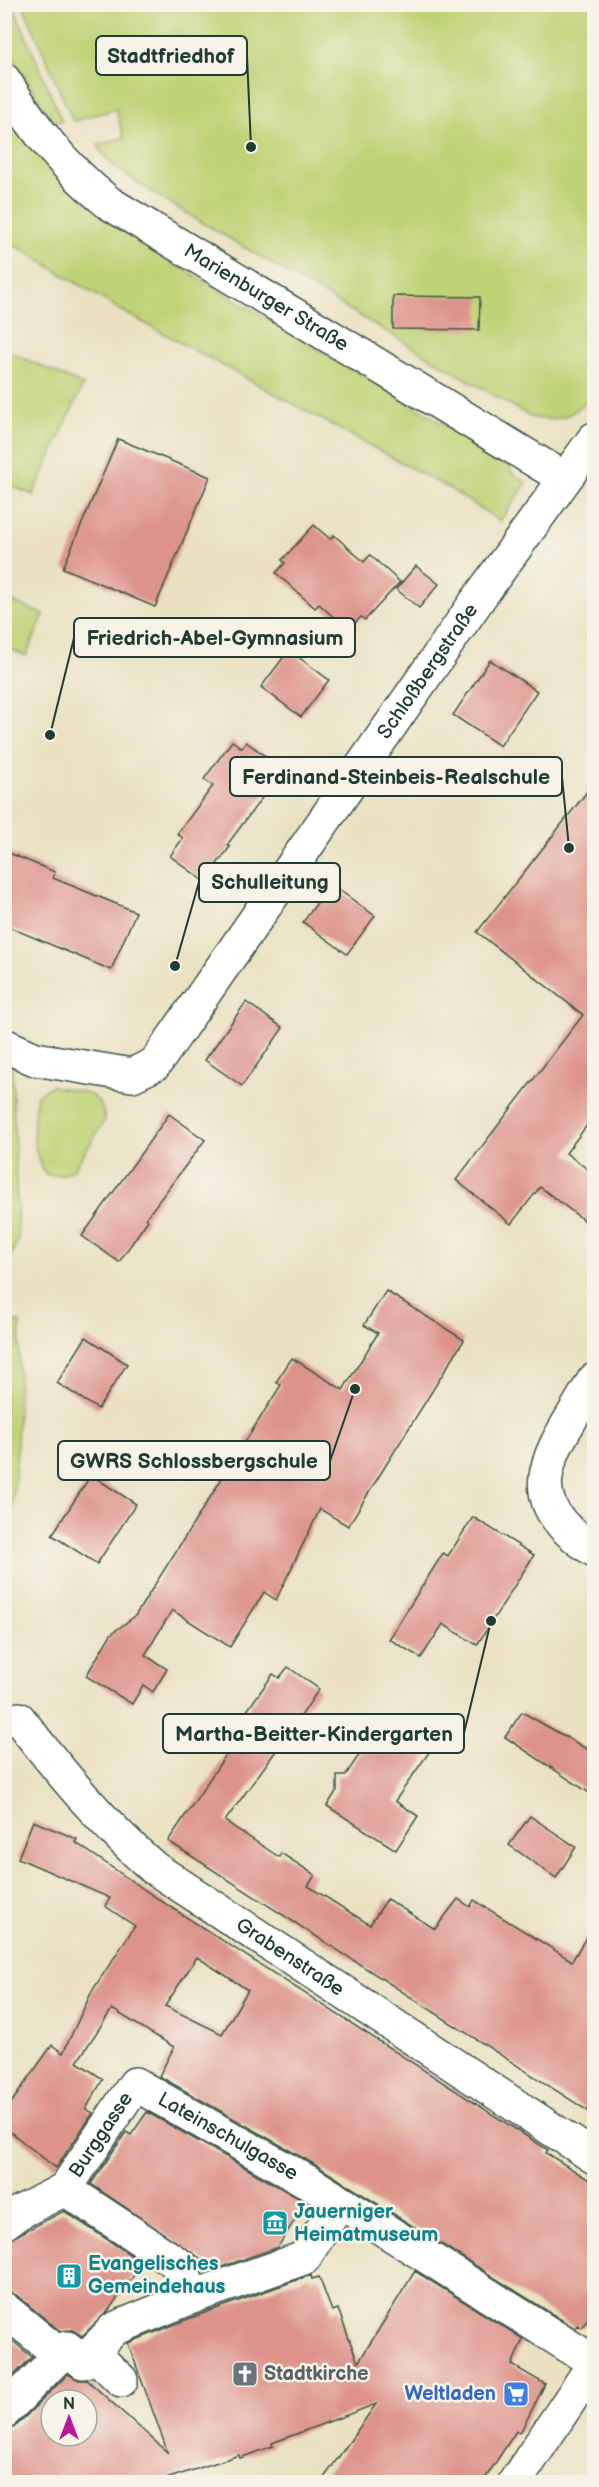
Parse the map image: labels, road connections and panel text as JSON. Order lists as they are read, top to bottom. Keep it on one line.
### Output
{"streets":{"street":["Marienburger Straße","Schloßbergstraße","Grabenstraße","Burggasse","Lateinschulgasse"]},"crossings":[["Marienburger Straße","Schloßbergstraße"],["Burggasse","Lateinschulgasse"]],"places":{"other":["Stadtfriedhof","Friedrich-Abel-Gymnasium","Ferdinand-Steinbeis-Realschule","Schulleitung","GWRS Schlossbergschule","Martha-Beitter-Kindergarten"],"museum":["Jauerniger Heimatmuseum"],"building":["Evangelisches Gemeindehaus"],"church":["Stadtkirche"],"supermarket":["Weltladen"]},"north":"top"}
